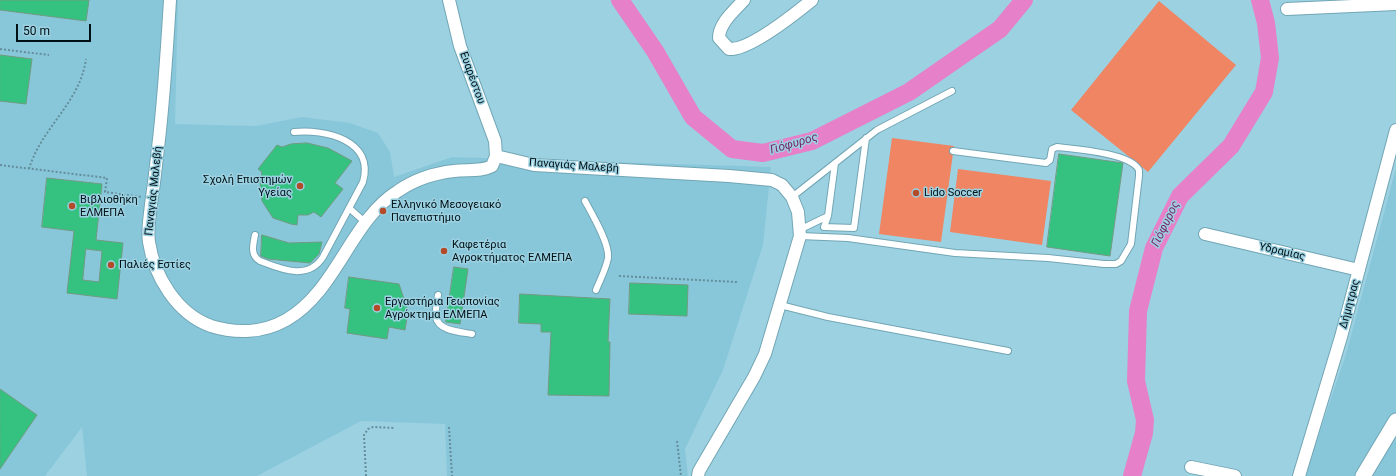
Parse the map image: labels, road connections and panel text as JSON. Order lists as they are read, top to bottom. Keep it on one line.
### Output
{"streets":{"street":["Ευαρέστου","Παναγιάς Μαλεβή","Υδραμίας","Δήμητρας"]},"crossings":[["Ευαρέστου","Παναγιάς Μαλεβή"],["Υδραμίας","Δήμητρας"]],"water":["Γιόφυρος"],"places":["Σχολή Επιστημών Υγείας","Lido Soccer","Βιβλιοθήκη ΕΛΜΕΠΑ","Ελληνικό Μεσογειακό Πανεπιστήμιο","Καφετέρια Αγροκτήματος ΕΛΜΕΠΑ","Παλιές Εστίες","Εργαστήρια Γεωπονίας Αγρόκτημα ΕΛΜΕΠΑ"],"scale_bar":"50 m"}
